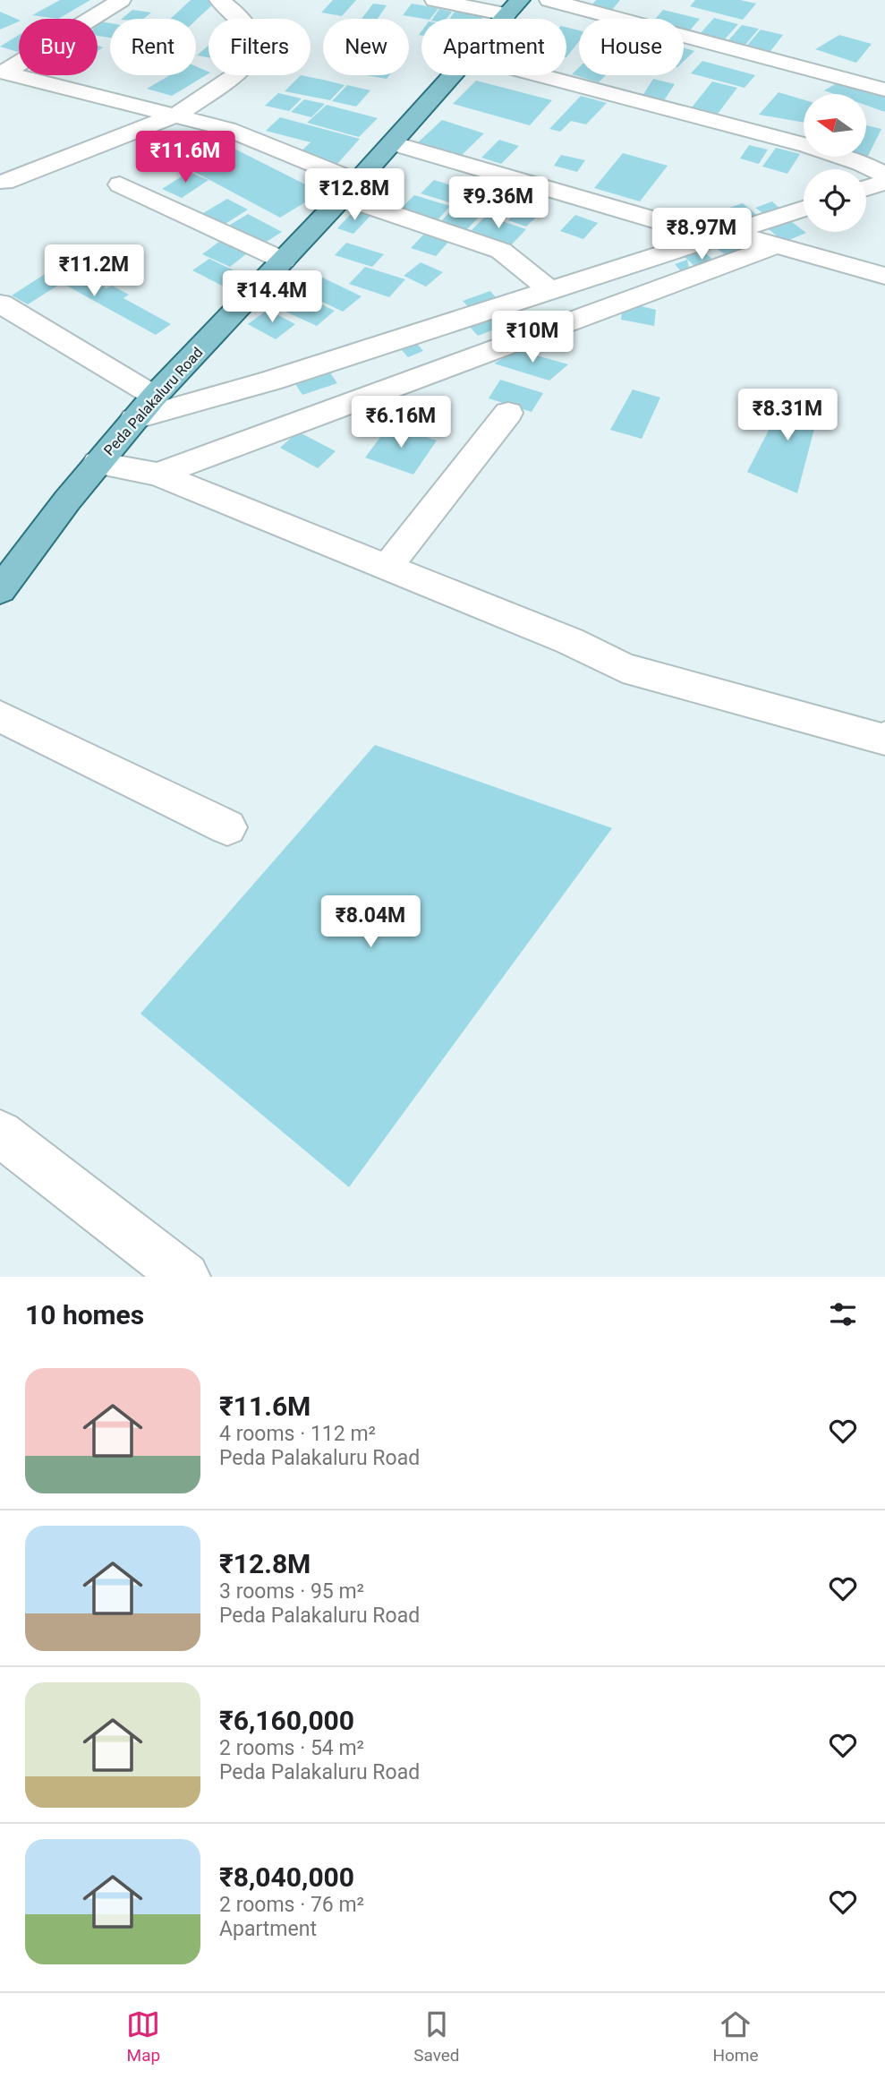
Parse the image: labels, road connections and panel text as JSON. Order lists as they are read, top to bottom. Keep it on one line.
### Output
{"streets":{"main road":["Peda Palakaluru Road"]},"north":"left","page":{"chip":["Buy","Rent","Filters","New","Apartment","House"],"price":["₹11.6M","₹12.8M","₹9.36M","₹8.97M","₹11.2M","₹14.4M","₹10M","₹8.31M","₹6.16M","₹8.04M"],"heading":"10 homes","list":[{"name":"₹11.6M","note":"4 rooms · 112 m² · Peda Palakaluru Road"},{"name":"₹12.8M","note":"3 rooms · 95 m² · Peda Palakaluru Road"},{"name":"₹6,160,000","note":"2 rooms · 54 m² · Peda Palakaluru Road"},{"name":"₹8,040,000","note":"2 rooms · 76 m² · Apartment"}],"tabs":["Map","Saved","Home"]}}
